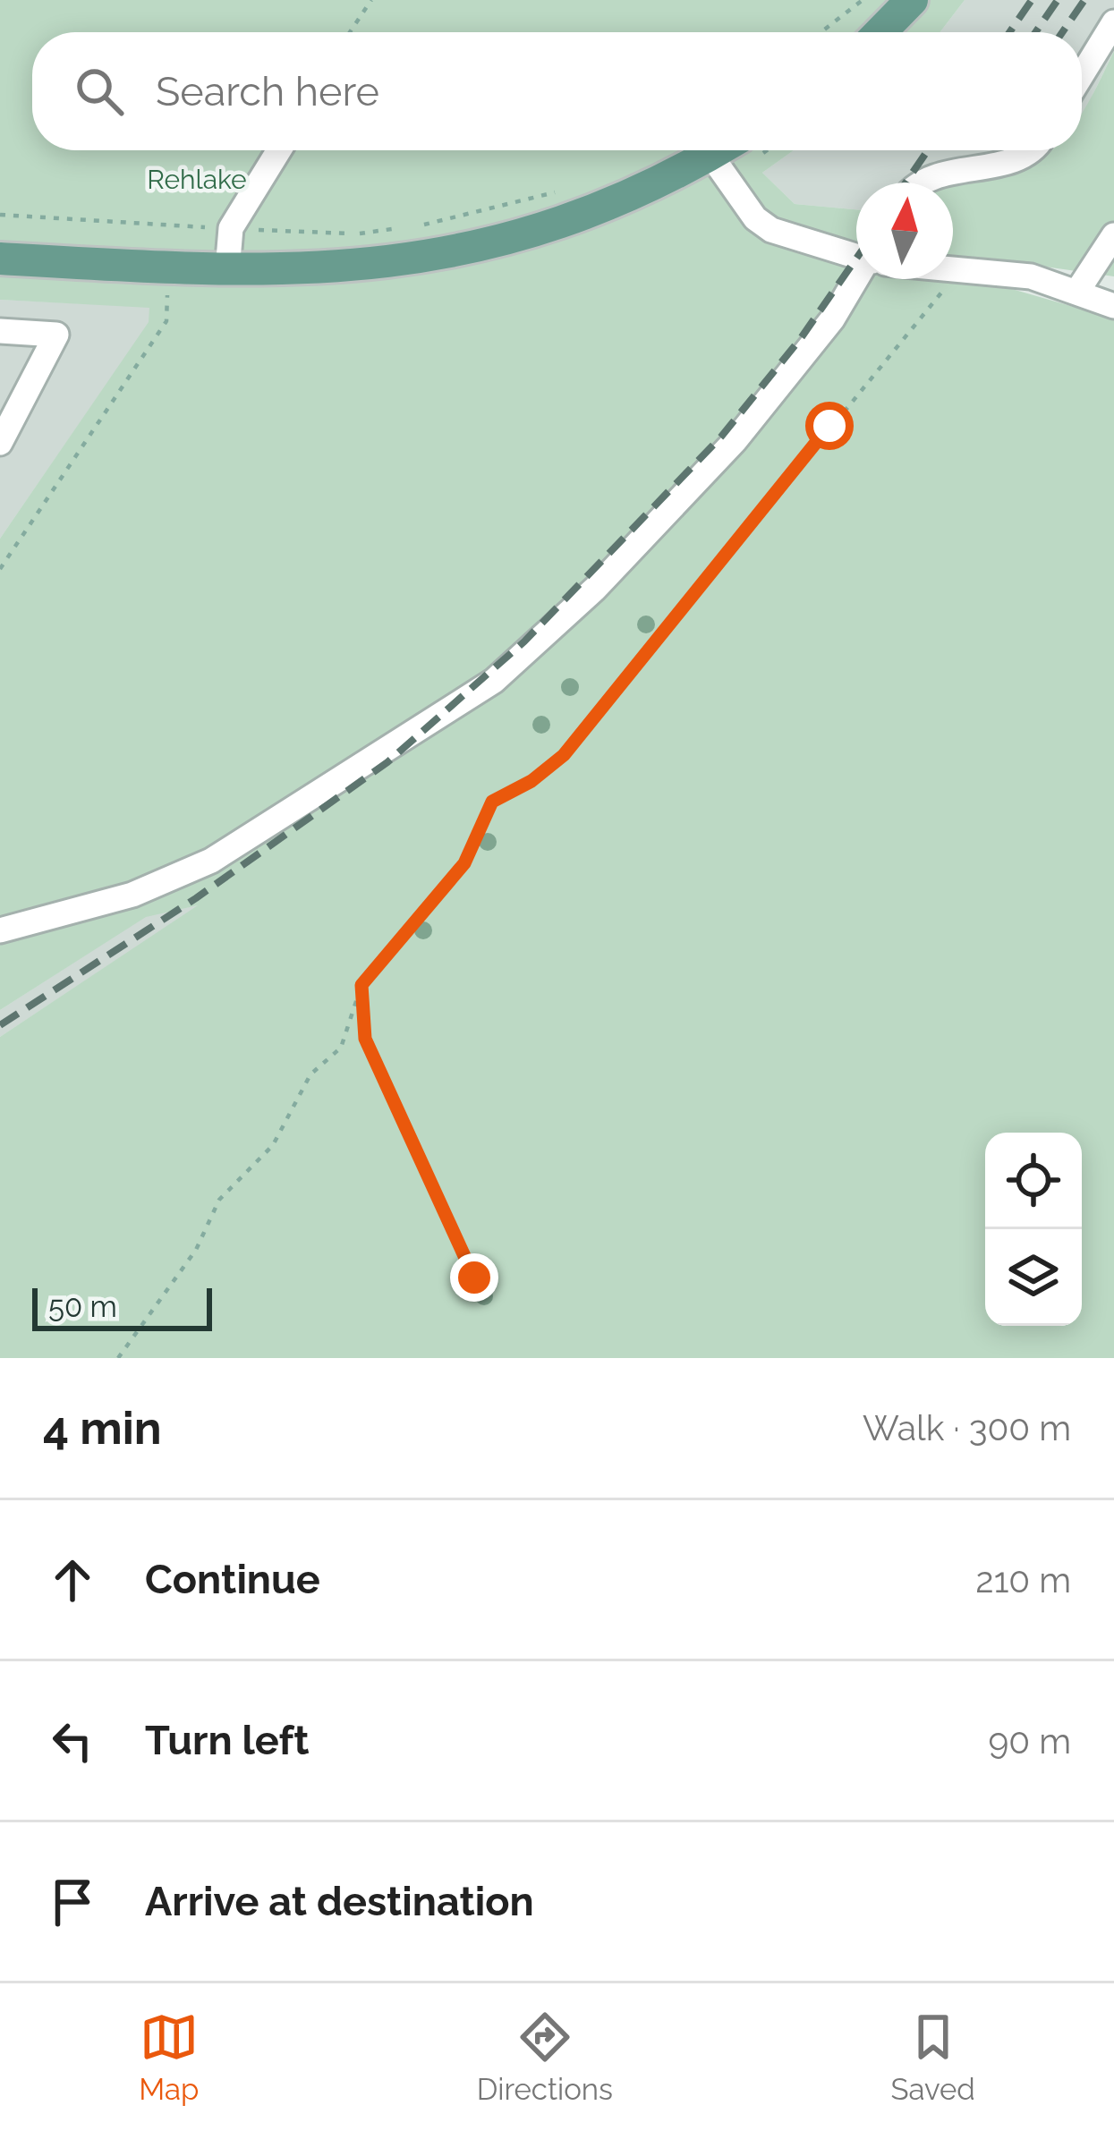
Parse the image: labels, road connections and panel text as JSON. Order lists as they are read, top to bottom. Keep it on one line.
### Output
{"parks":["Rehlake"],"scale_bar":"50 m","north":"top","page":{"search":"Search here","scale":"50 m","heading":["4 min","Walk · 300 m"],"list":[["Continue","210 m"],["Turn left","90 m"],"Arrive at destination"],"nav":["Map","Directions","Saved"]}}
